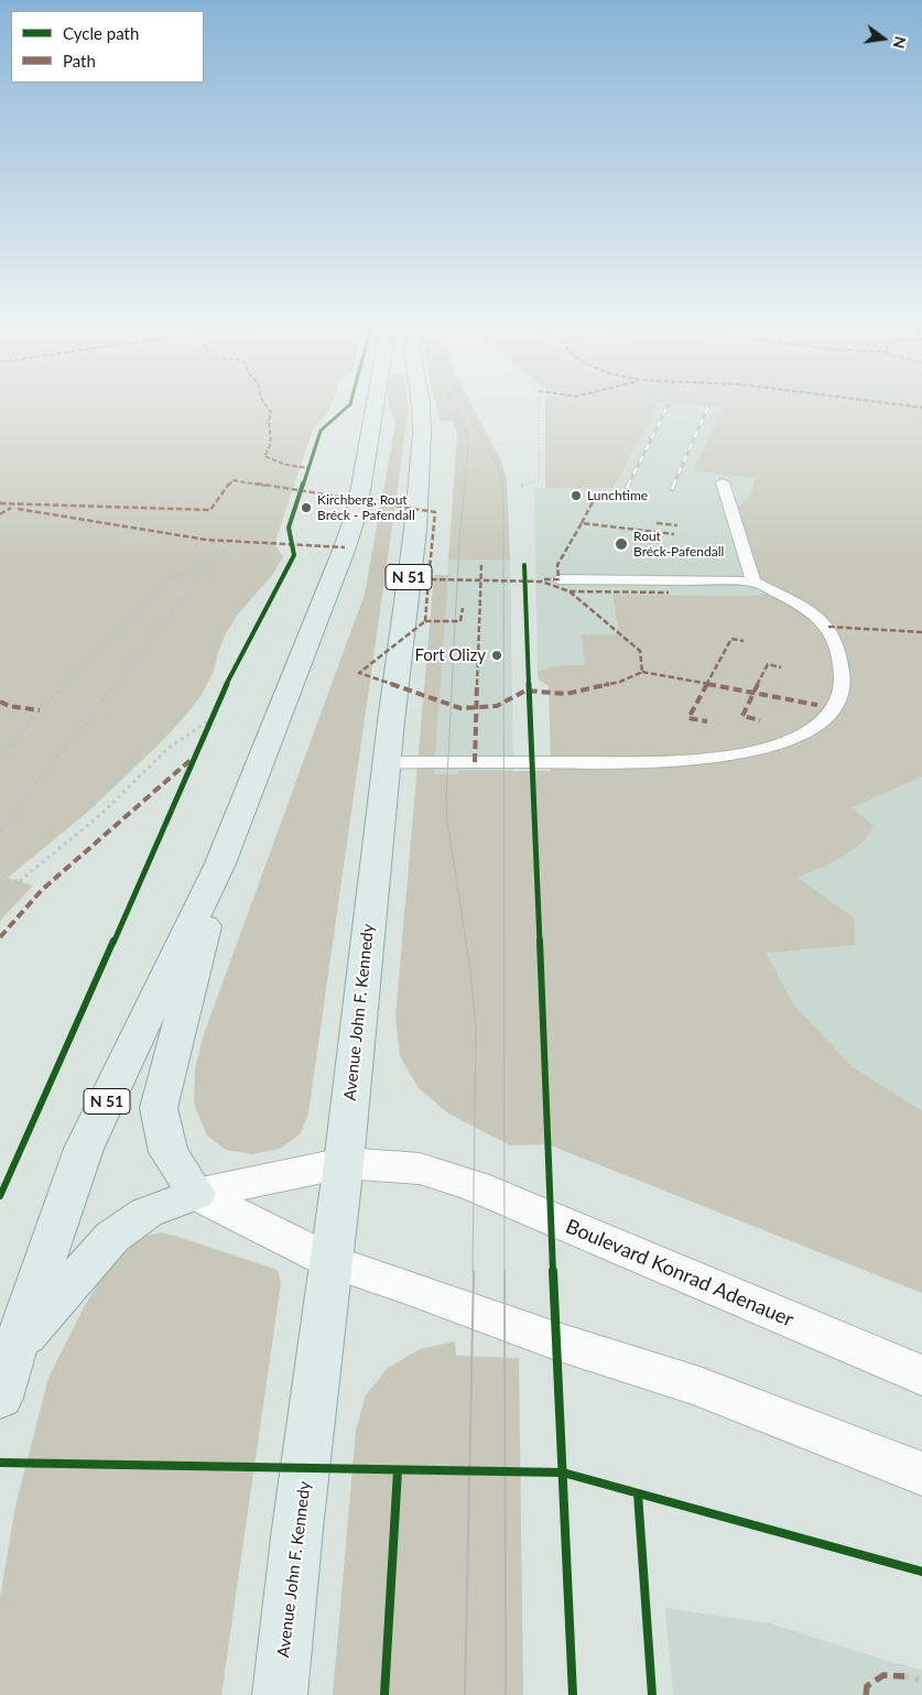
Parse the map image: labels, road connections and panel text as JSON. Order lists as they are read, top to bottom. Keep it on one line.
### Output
{"streets":{"main road":["N 51","Avenue John F. Kennedy","Boulevard Konrad Adenauer"]},"crossings":[["N 51","Boulevard Konrad Adenauer"],["Avenue John F. Kennedy","Boulevard Konrad Adenauer"]],"places":["Lunchtime","Kirchberg, Rout Bréck - Pafendall","Rout Bréck-Pafendall","Fort Olizy"],"legend":["Cycle path","Path"],"north":"right"}
